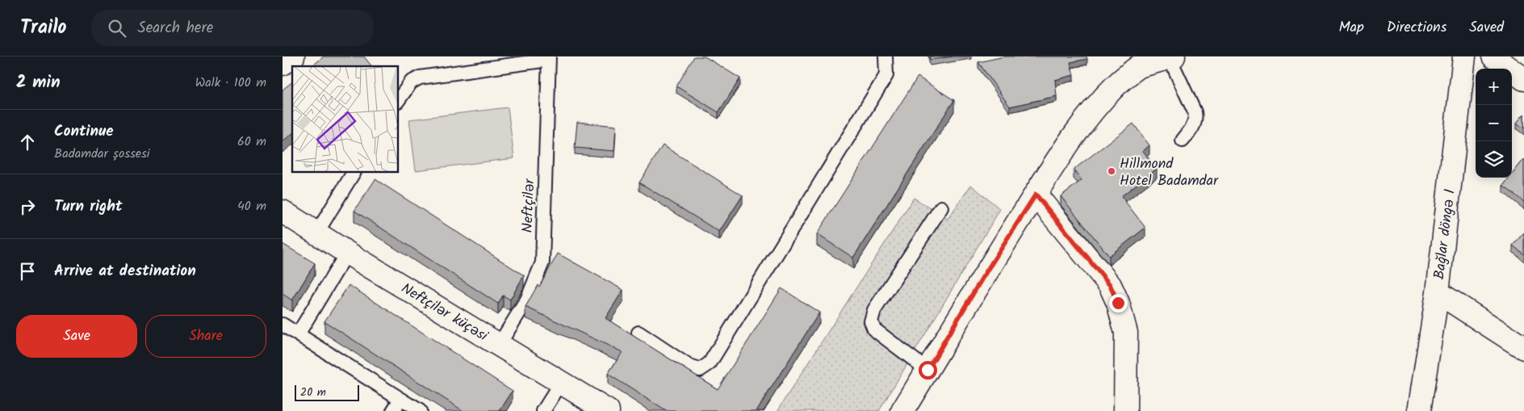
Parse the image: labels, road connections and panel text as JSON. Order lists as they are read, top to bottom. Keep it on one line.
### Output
{"streets":{"street":["Bağlar döngə 1","Neftçilər küçəsi"],"lane":["Neftçilər"]},"crossings":[["Neftçilər","Neftçilər küçəsi"]],"places":["Hillmond Hotel Badamdar"],"scale_bar":"20 m","page":{"header":"Trailo","search":"Search here","nav":["Map","Directions","Saved"],"heading":["2 min","Walk · 100 m"],"map_buttons":["+","−"],"list":[["Continue","Badamdar şossesi","60 m"],["Turn right","40 m"],"Arrive at destination"],"buttons":["Save","Share"],"scale":"20 m"}}
